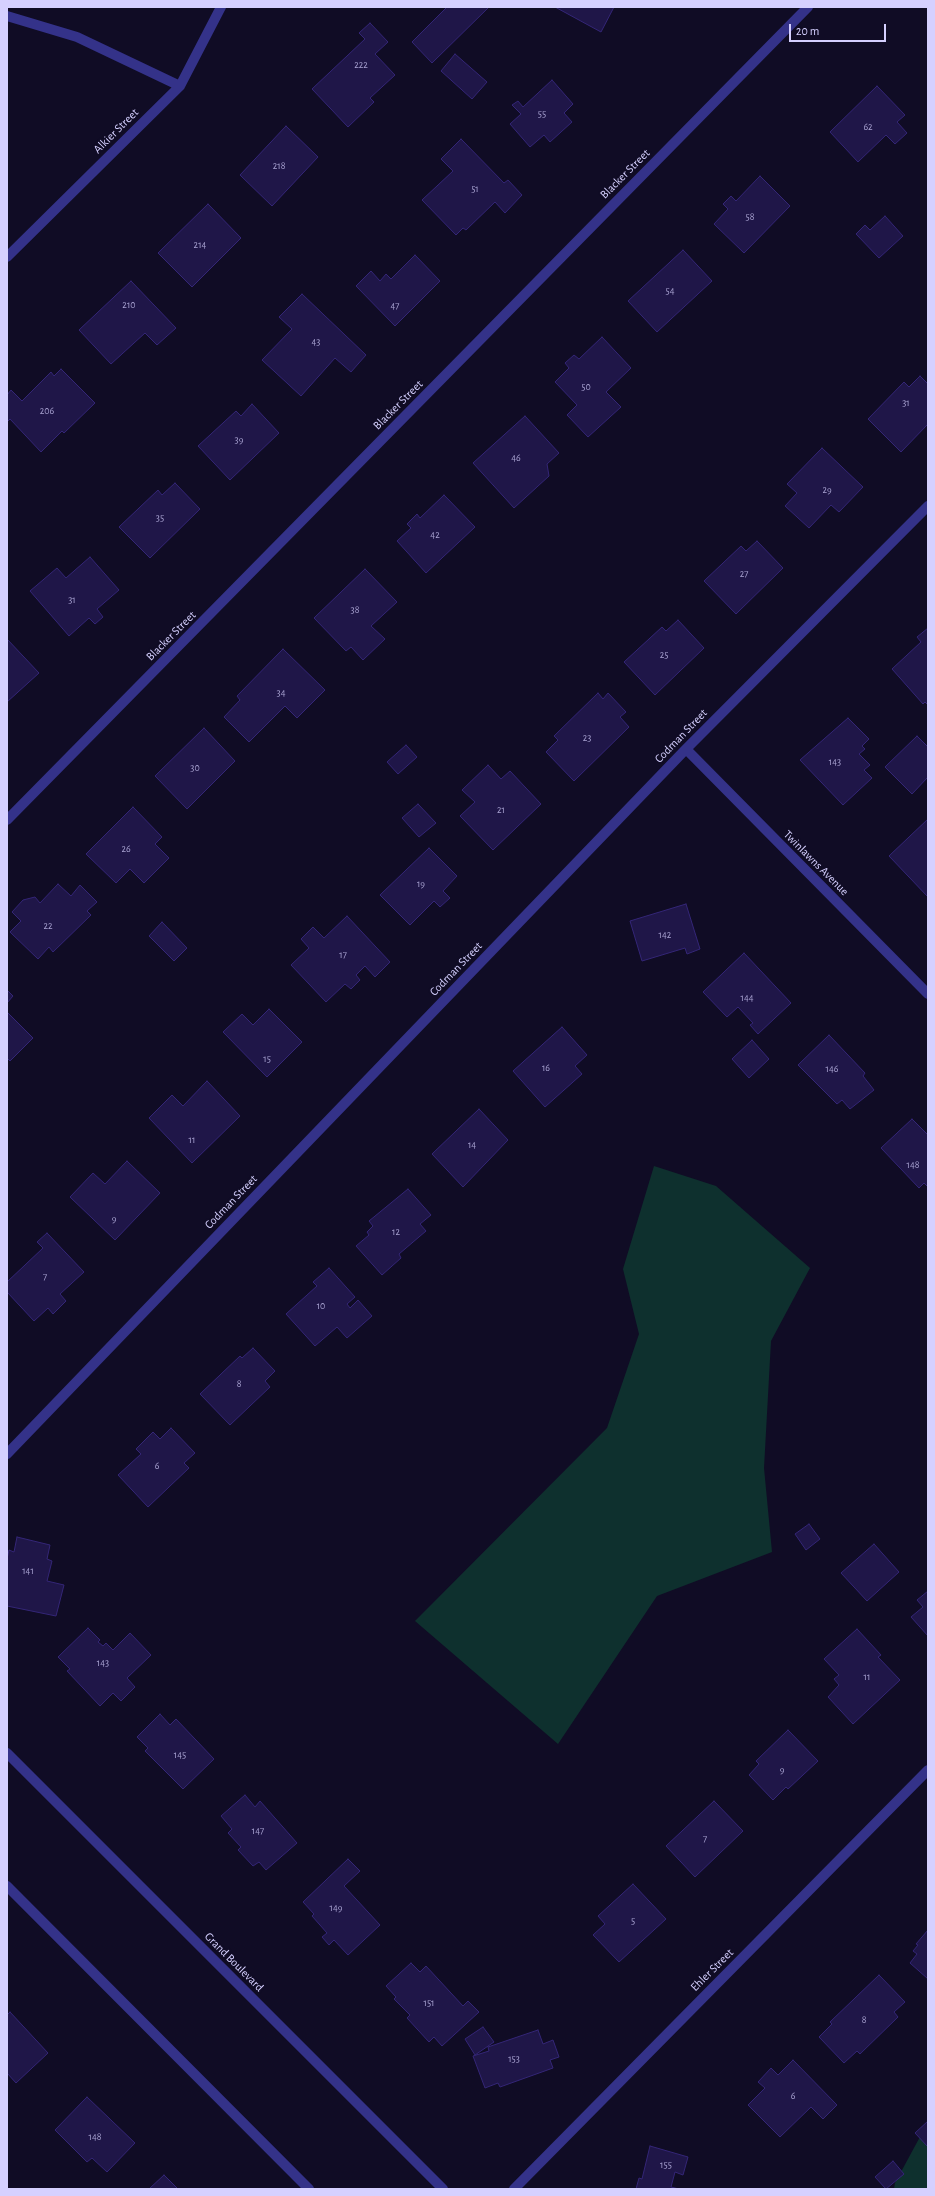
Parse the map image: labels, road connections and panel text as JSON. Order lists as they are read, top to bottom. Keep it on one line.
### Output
{"streets":{"street":["Alkier Street","Blacker Street","Codman Street","Twinlawns Avenue","Grand Boulevard","Ehler Street"]},"crossings":[["Codman Street","Twinlawns Avenue"]],"house_numbers":["222","55","62","218","51","58","214","54","210","47","43","50","31","206","39","46","29","35","42","27","31","38","25","34","23","143","30","21","26","19","22","142","17","144","15","16","146","11","14","148","9","12","7","10","8","6","141","143","11","145","9","147","7","149","5","151","8","153","6","148","155"],"scale_bar":"20 m"}
